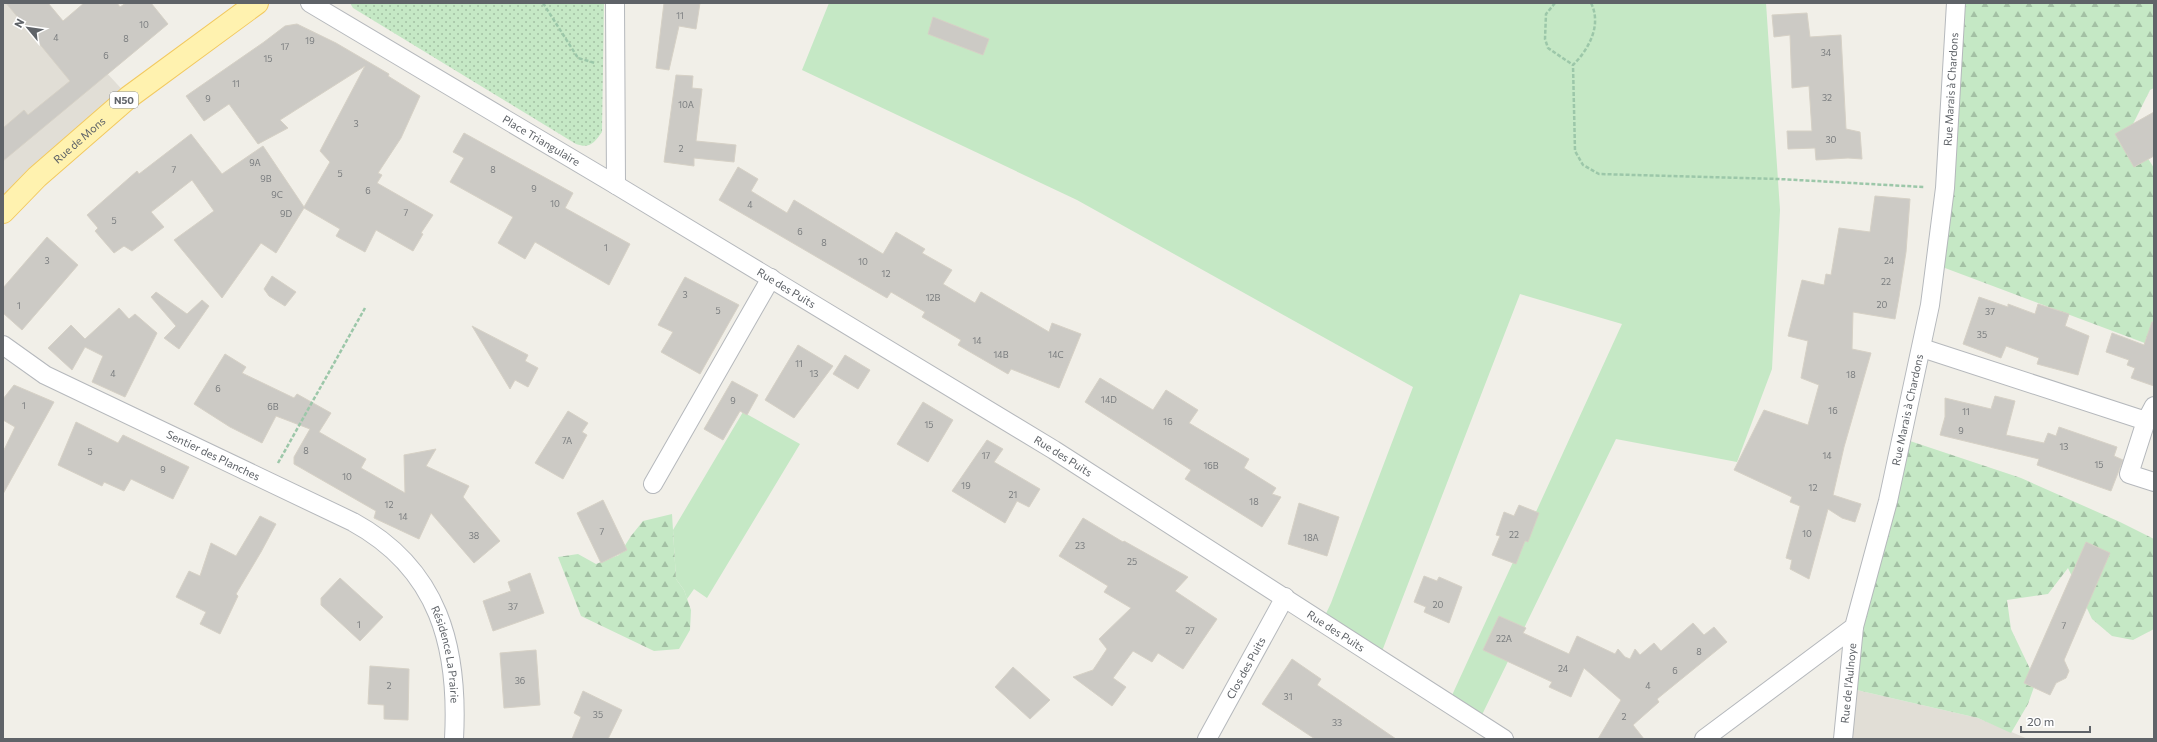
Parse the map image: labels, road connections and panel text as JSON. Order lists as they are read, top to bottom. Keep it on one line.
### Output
{"streets":{"main road":["N50","Rue de Mons"],"street":["Rue Marais à Chardons","Place Triangulaire","Rue des Puits","Sentier des Planches","Résidence La Prairie","Clos des Puits","Rue de l'Aulnoye"]},"crossings":[["Rue Marais à Chardons","Rue de l'Aulnoye"],["Place Triangulaire","Rue des Puits"],["Rue des Puits","Clos des Puits"],["Sentier des Planches","Résidence La Prairie"]],"house_numbers":["11","10","4","8","19","17","34","6","15","11","32","9","10A","3","30","2","9A","7","8","5","9B","9","6","9C","10","4","7","9D","5","6","8","1","3","24","10","12","22","3","12B","20","1","5","37","35","14","14B","14C","11","4","13","18","6","14D","9","1","6B","16","11","16","15","9","7A","13","8","5","17","14","15","16B","9","10","19","12","21","18","12","14","7","10","22","38","18A","23","25","20","37","1","7","27","22A","8","24","6","36","2","4","31","35","2","33"],"scale_bar":"20 m","north":"top left"}
